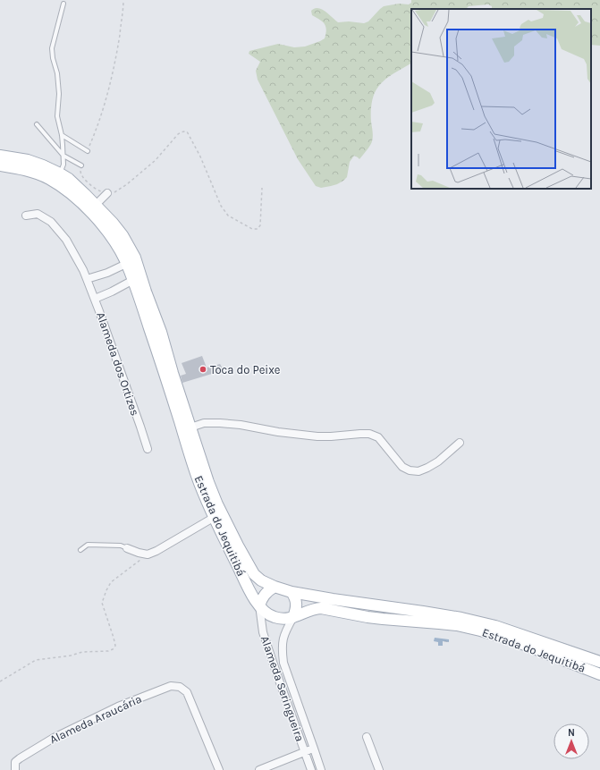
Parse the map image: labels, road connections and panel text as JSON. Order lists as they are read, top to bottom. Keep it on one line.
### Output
{"streets":{"main road":["Estrada do Jequitibá"],"street":["Alameda dos Ortizes","Alameda Seringueira","Alameda Araucária"]},"crossings":[["Estrada do Jequitibá","Alameda Seringueira"]],"places":["Toca do Peixe"],"north":"top"}
